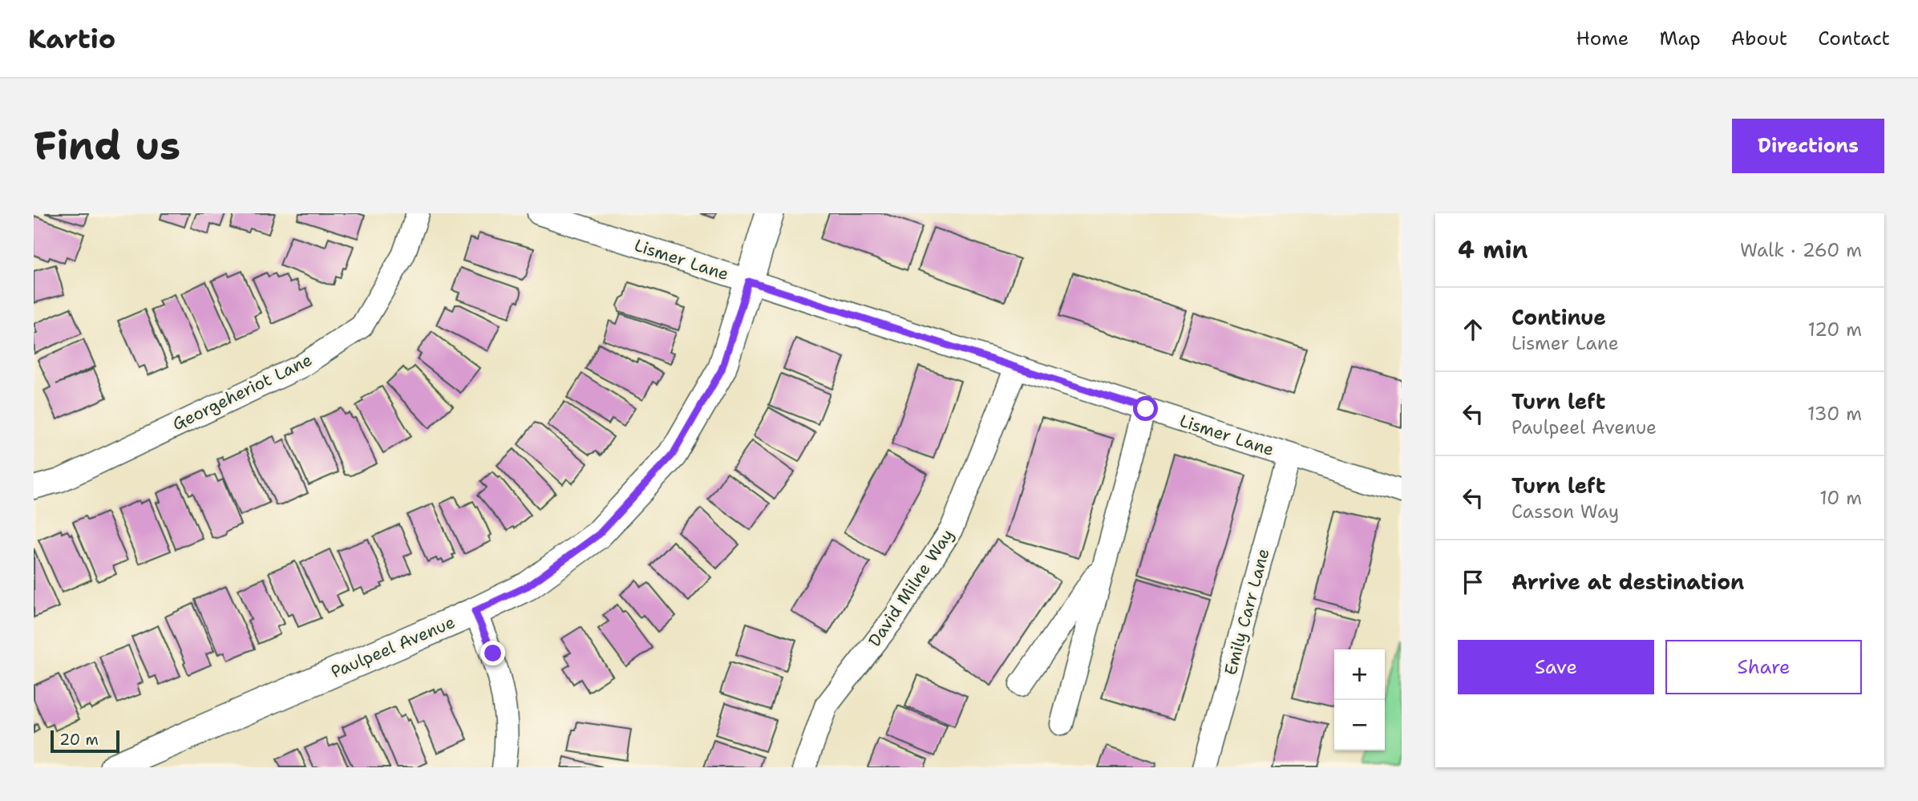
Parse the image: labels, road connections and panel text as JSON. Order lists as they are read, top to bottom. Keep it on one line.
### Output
{"streets":{"street":["Lismer Lane","Georgeheriot Lane","David Milne Way","Emily Carr Lane","Paulpeel Avenue"]},"crossings":[["Lismer Lane","David Milne Way"],["Lismer Lane","Emily Carr Lane"],["Lismer Lane","Paulpeel Avenue"]],"scale_bar":"20 m","page":{"header":"Kartio","nav":["Home","Map","About","Contact"],"buttons":["Directions",["Save","Share"]],"title":"Find us","heading":["4 min","Walk · 260 m"],"list":[["Continue","Lismer Lane","120 m"],["Turn left","Paulpeel Avenue","130 m"],["Turn left","Casson Way","10 m"],"Arrive at destination"],"map_buttons":["+","−"],"scale":"20 m"}}
